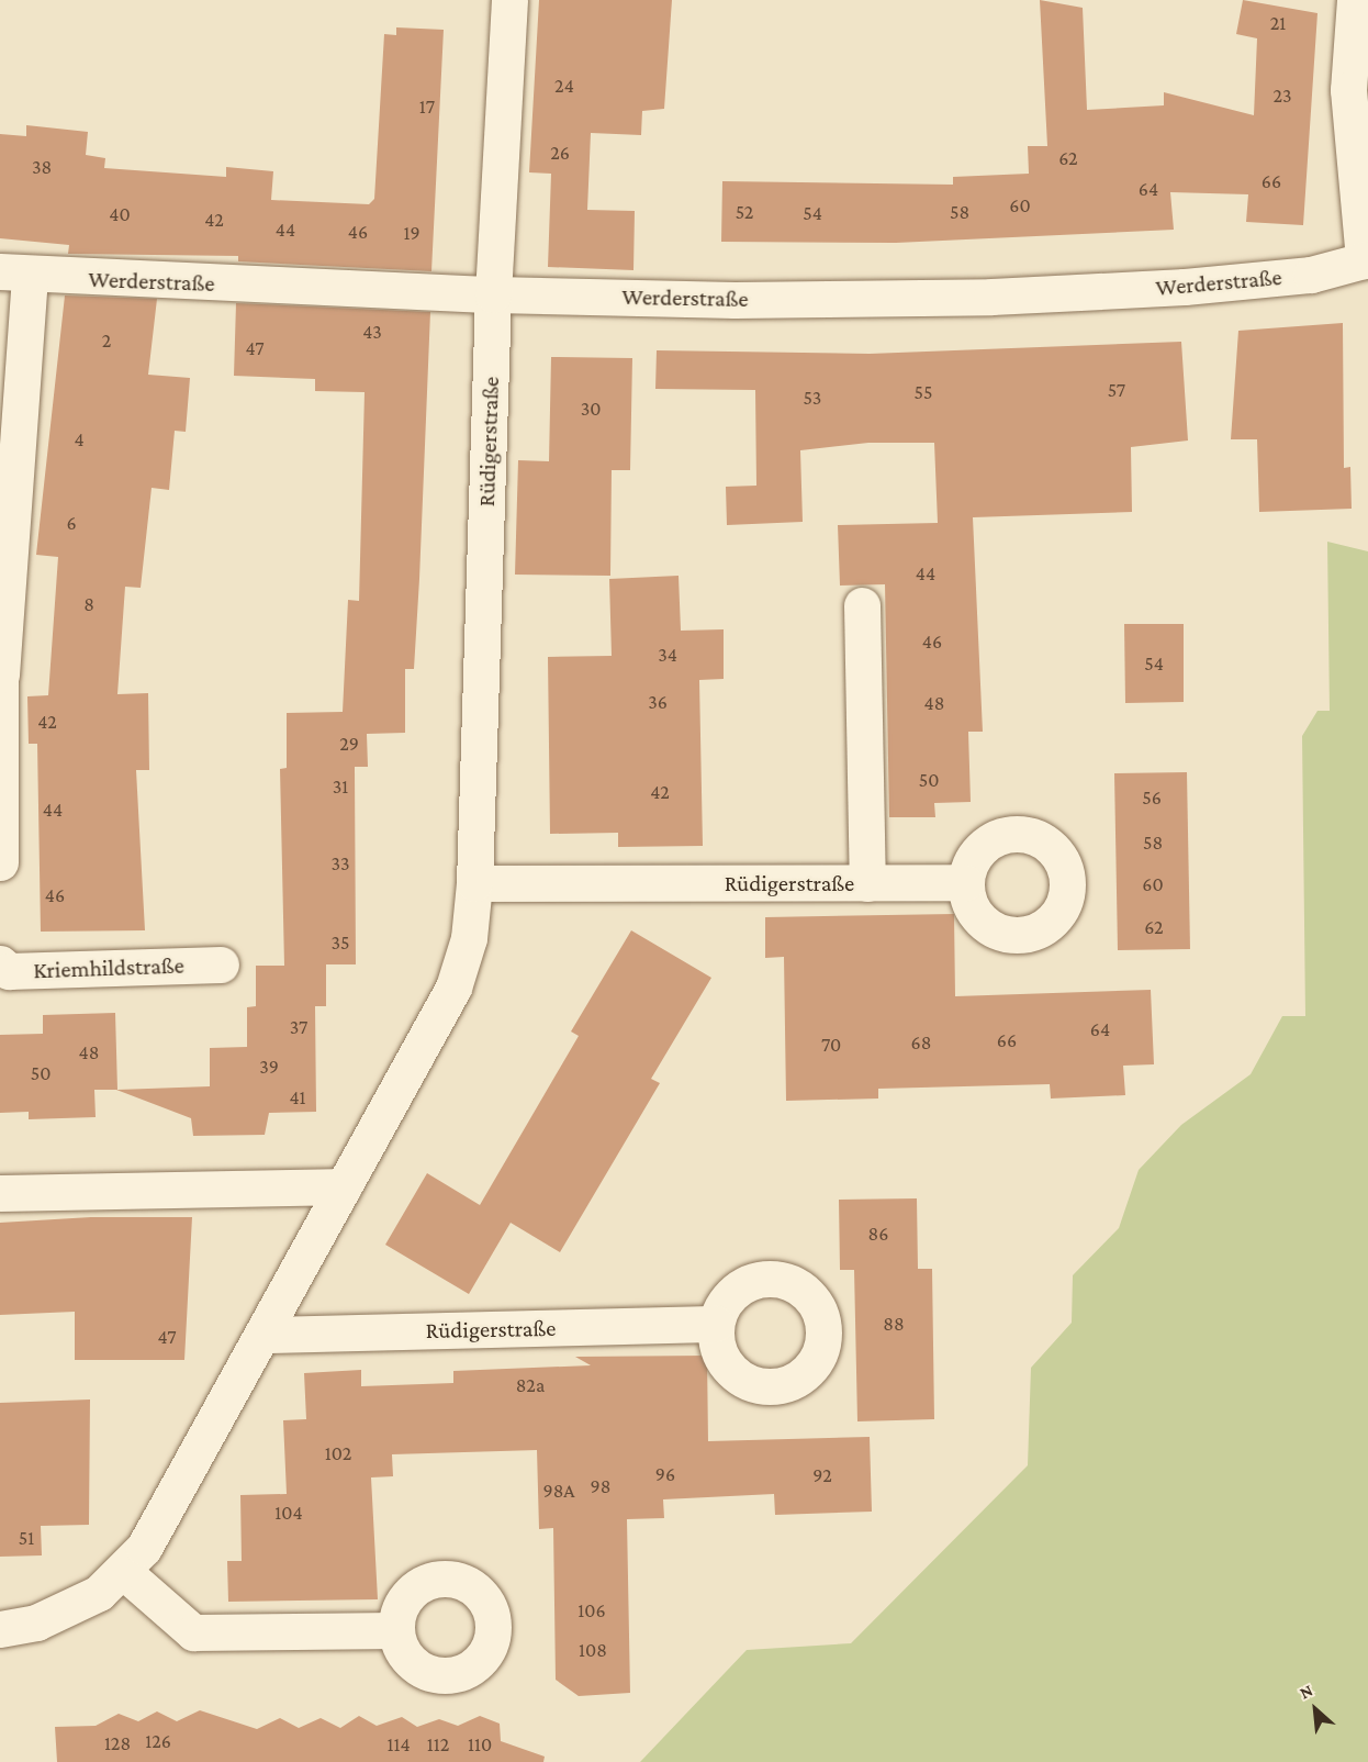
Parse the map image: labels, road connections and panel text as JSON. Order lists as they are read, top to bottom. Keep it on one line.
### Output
{"streets":{"street":["Werderstraße","Rüdigerstraße","Kriemhildstraße"]},"crossings":[["Werderstraße","Rüdigerstraße"]],"house_numbers":["21","24","23","17","26","62","38","66","64","60","52","58","54","40","42","44","46","19","43","2","47","57","55","53","30","4","6","44","8","46","34","54","36","48","42","29","50","31","42","56","44","58","33","60","46","62","35","37","64","66","68","70","48","39","50","41","86","88","47","82a","102","96","92","98","98A","104","51","106","108","126","128","114","112","110"],"north":"top left"}
